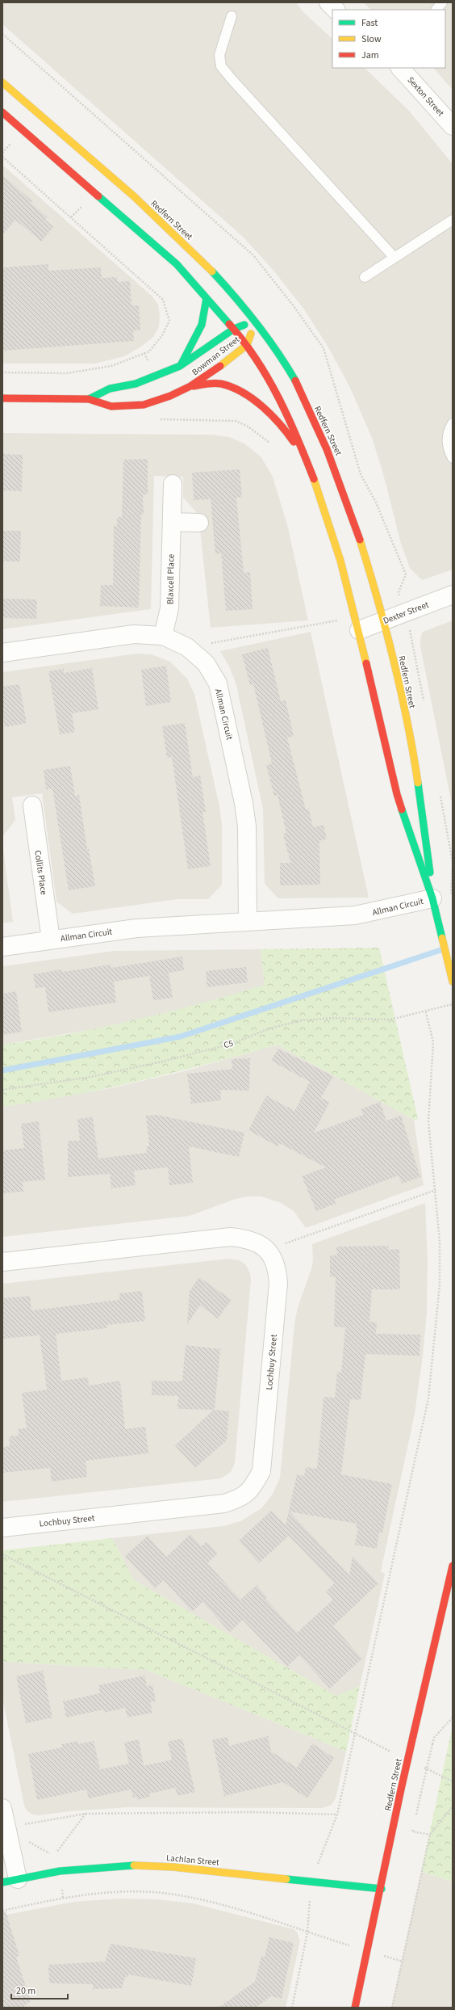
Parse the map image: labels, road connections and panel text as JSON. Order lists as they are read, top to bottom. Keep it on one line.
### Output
{"streets":{"main road":["Redfern Street","Bowman Street","Lachlan Street"],"street":["Sexton Street","Blaxcell Place","Dexter Street","Allman Circuit","Collits Place","Lochbuy Street"],"path":["C5"]},"crossings":[["Redfern Street","Bowman Street"],["Redfern Street","Dexter Street"],["Redfern Street","Allman Circuit"],["Redfern Street","Lachlan Street"],["Blaxcell Place","Allman Circuit"],["Allman Circuit","Collits Place"]],"legend":["Fast","Slow","Jam"],"scale_bar":"20 m"}
